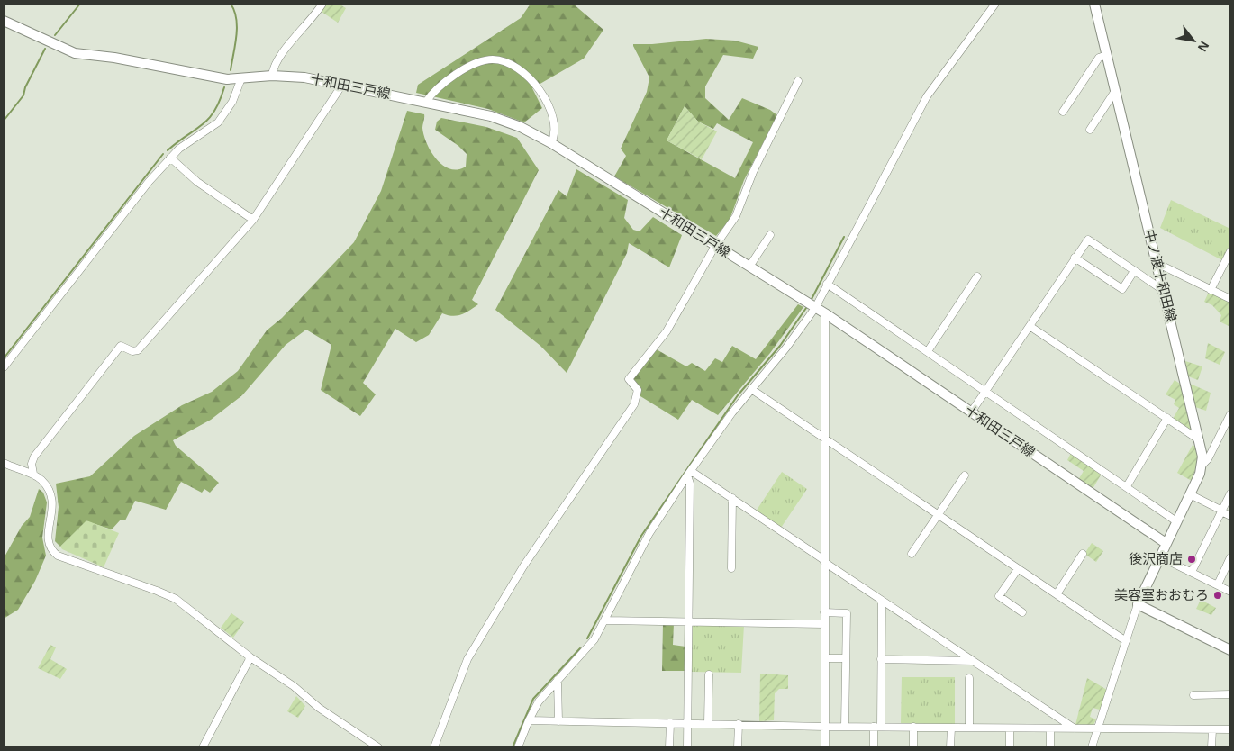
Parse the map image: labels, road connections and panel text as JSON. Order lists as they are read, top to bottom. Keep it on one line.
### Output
{"streets":{"main road":["十和田三戸線","中ノ渡十和田線"]},"crossings":[["十和田三戸線","中ノ渡十和田線"]],"places":["後沢商店","美容室おおむろ"],"north":"bottom right"}
